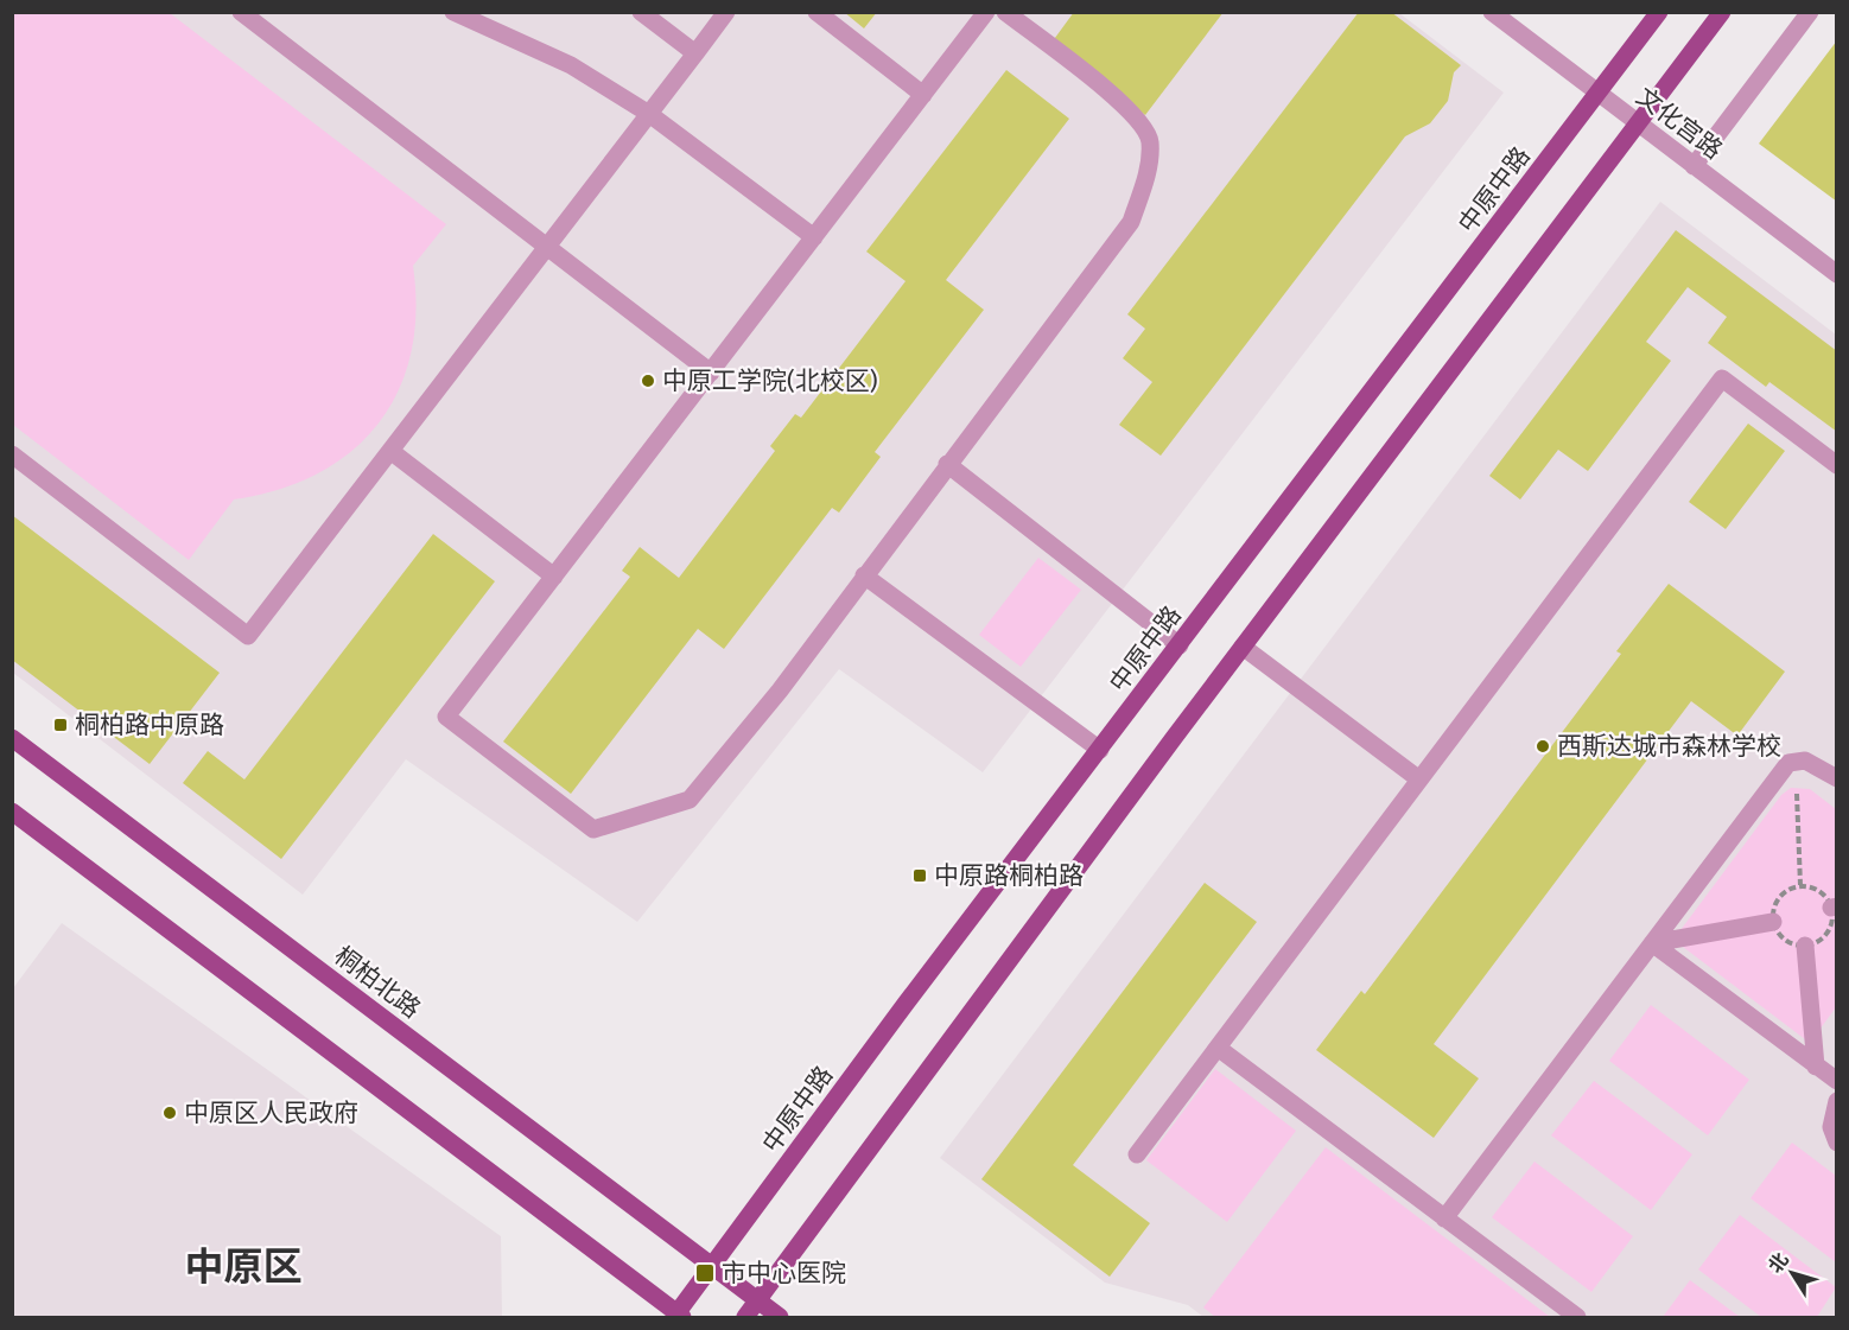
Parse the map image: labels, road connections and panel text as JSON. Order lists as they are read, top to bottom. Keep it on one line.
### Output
{"streets":{"main road":["中原中路","桐柏北路"],"street":["文化宫路"]},"crossings":[["文化宫路","中原中路"],["中原中路","桐柏北路"]],"districts":["中原区"],"places":{"other":["中原工学院(北校区)","西斯达城市森林学校","中原区人民政府"],"transit":["桐柏路中原路","中原路桐柏路","市中心医院"]},"north":"top left"}
